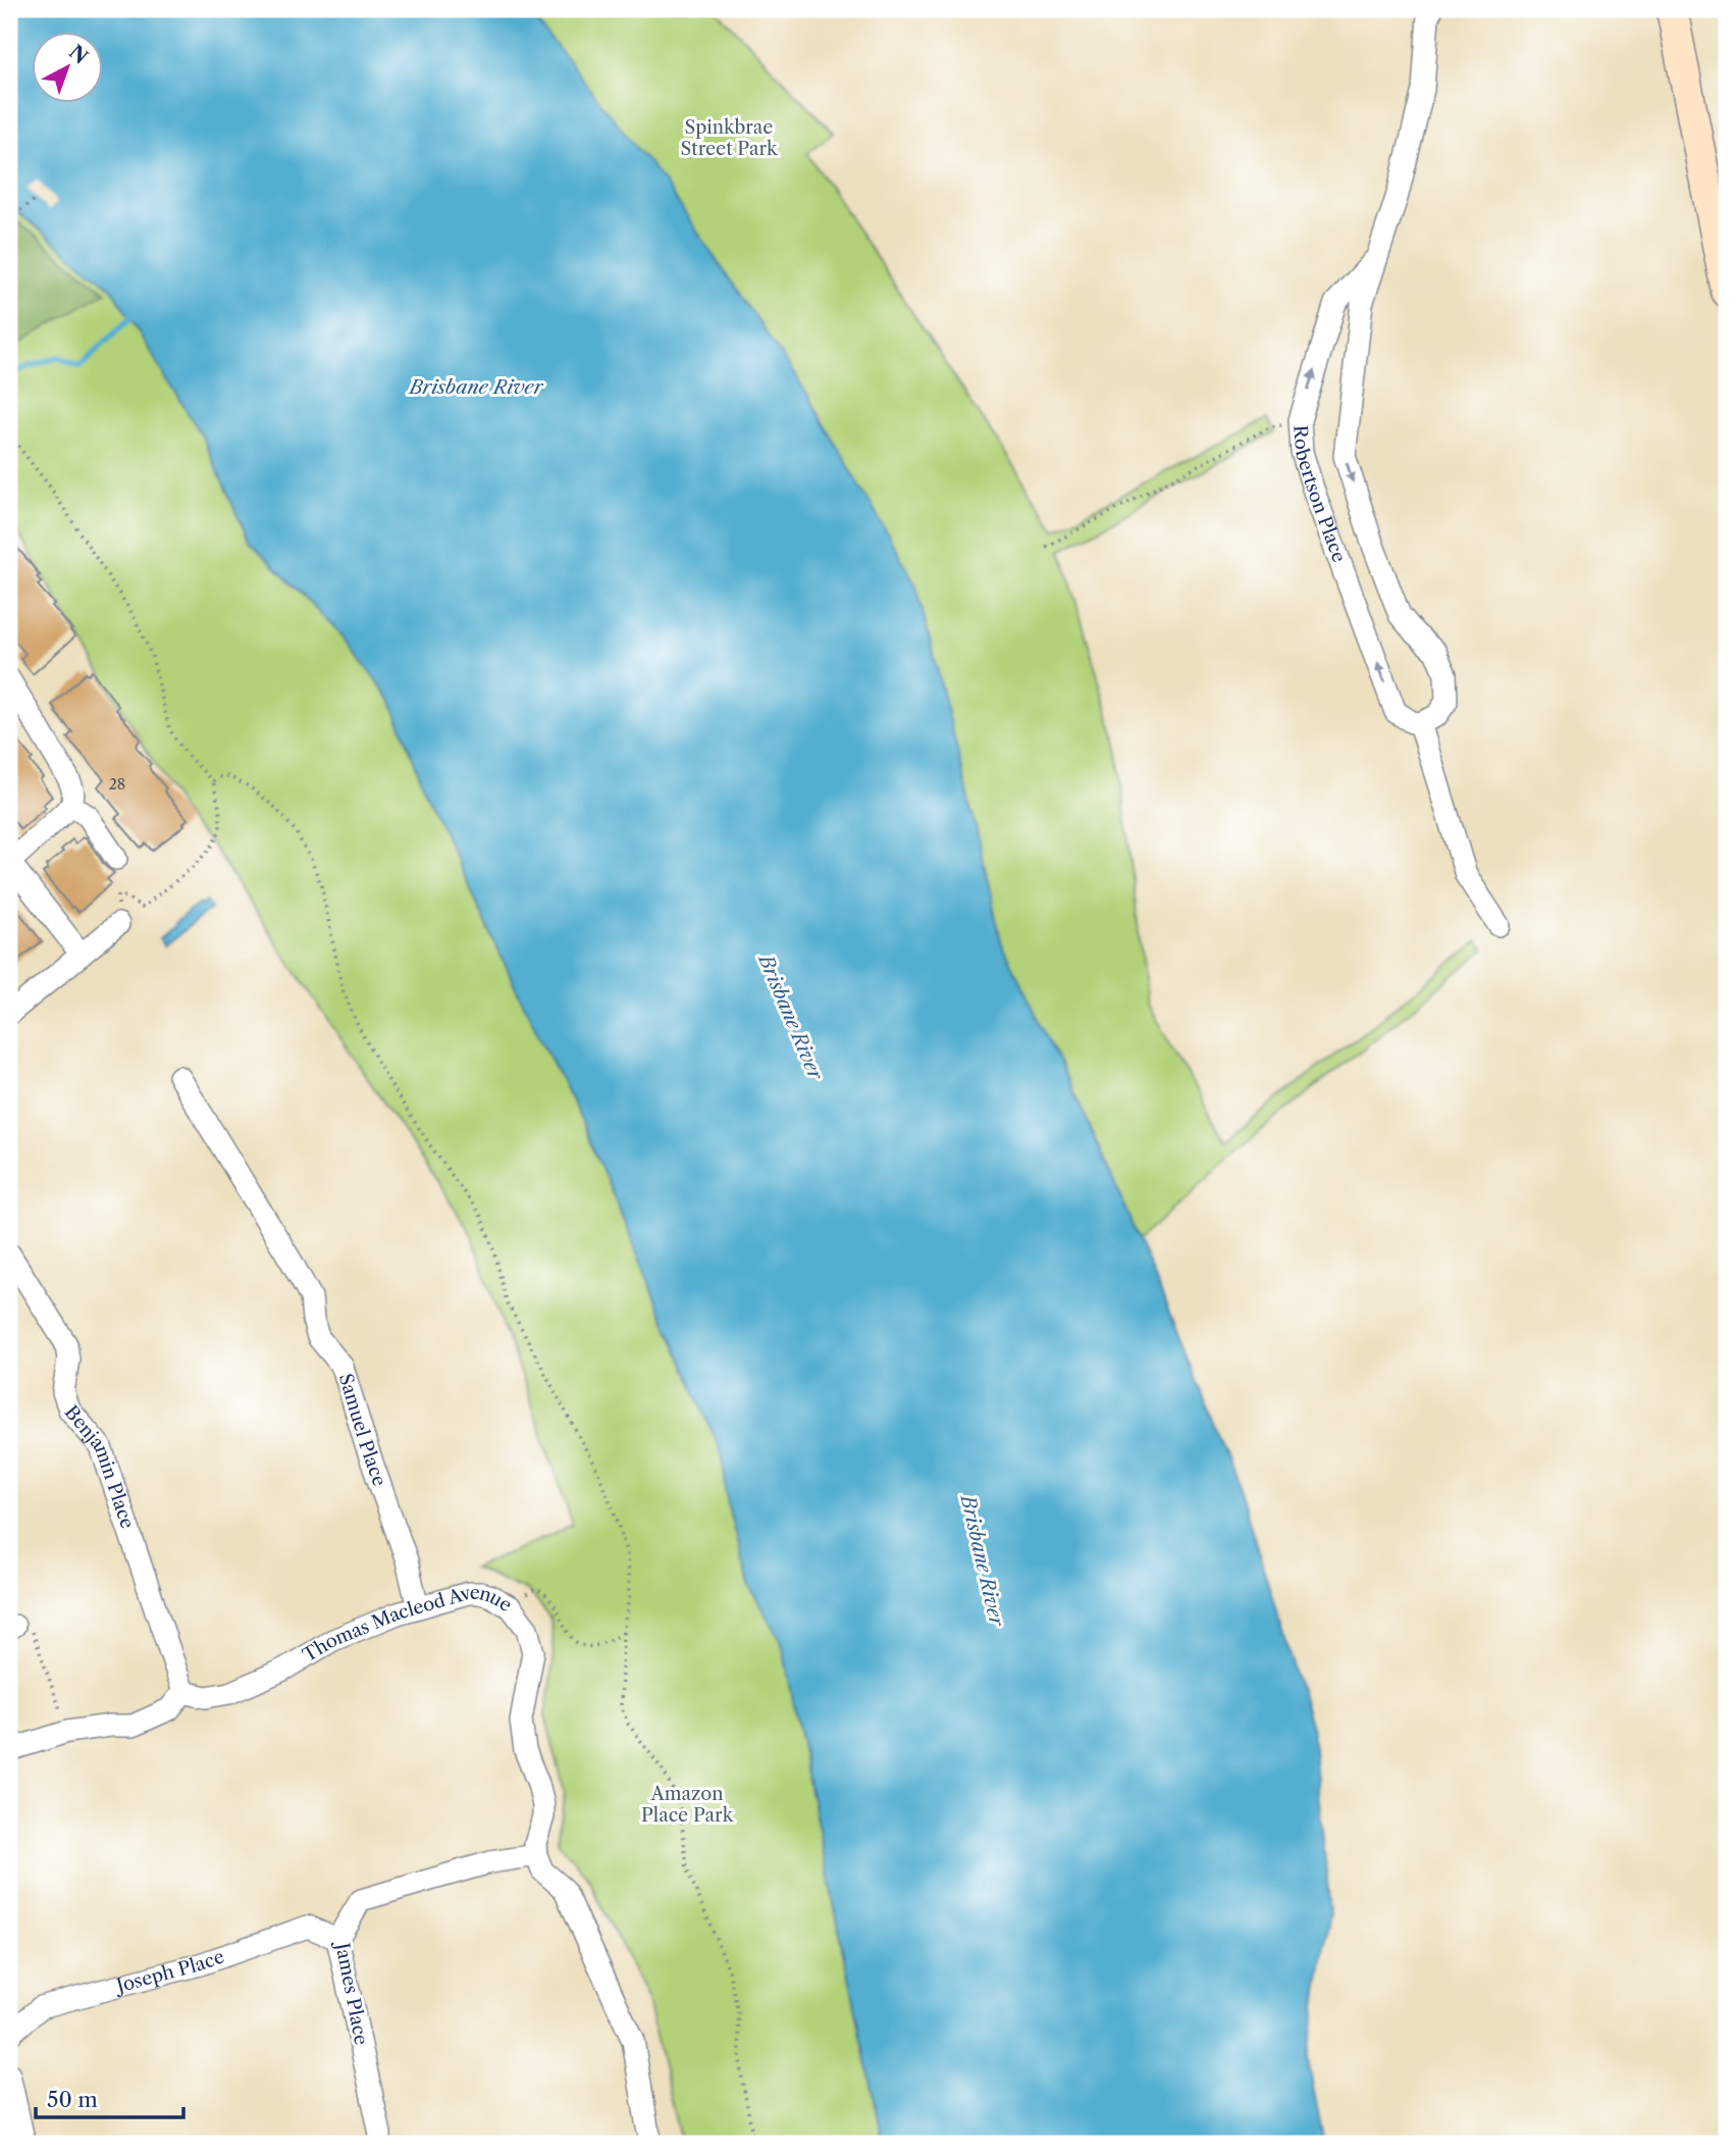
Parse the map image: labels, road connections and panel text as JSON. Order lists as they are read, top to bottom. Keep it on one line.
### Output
{"streets":{"street":["Robertson Place","Samuel Place","Benjamin Place","Thomas Macleod Avenue","Joseph Place","James Place"]},"crossings":[["Samuel Place","Thomas Macleod Avenue"],["Benjamin Place","Thomas Macleod Avenue"],["Thomas Macleod Avenue","James Place"],["Joseph Place","James Place"]],"water":["Brisbane River"],"parks":["Spinkbrae Street Park","Amazon Place Park"],"house_numbers":["28"],"scale_bar":"50 m","north":"top right"}
